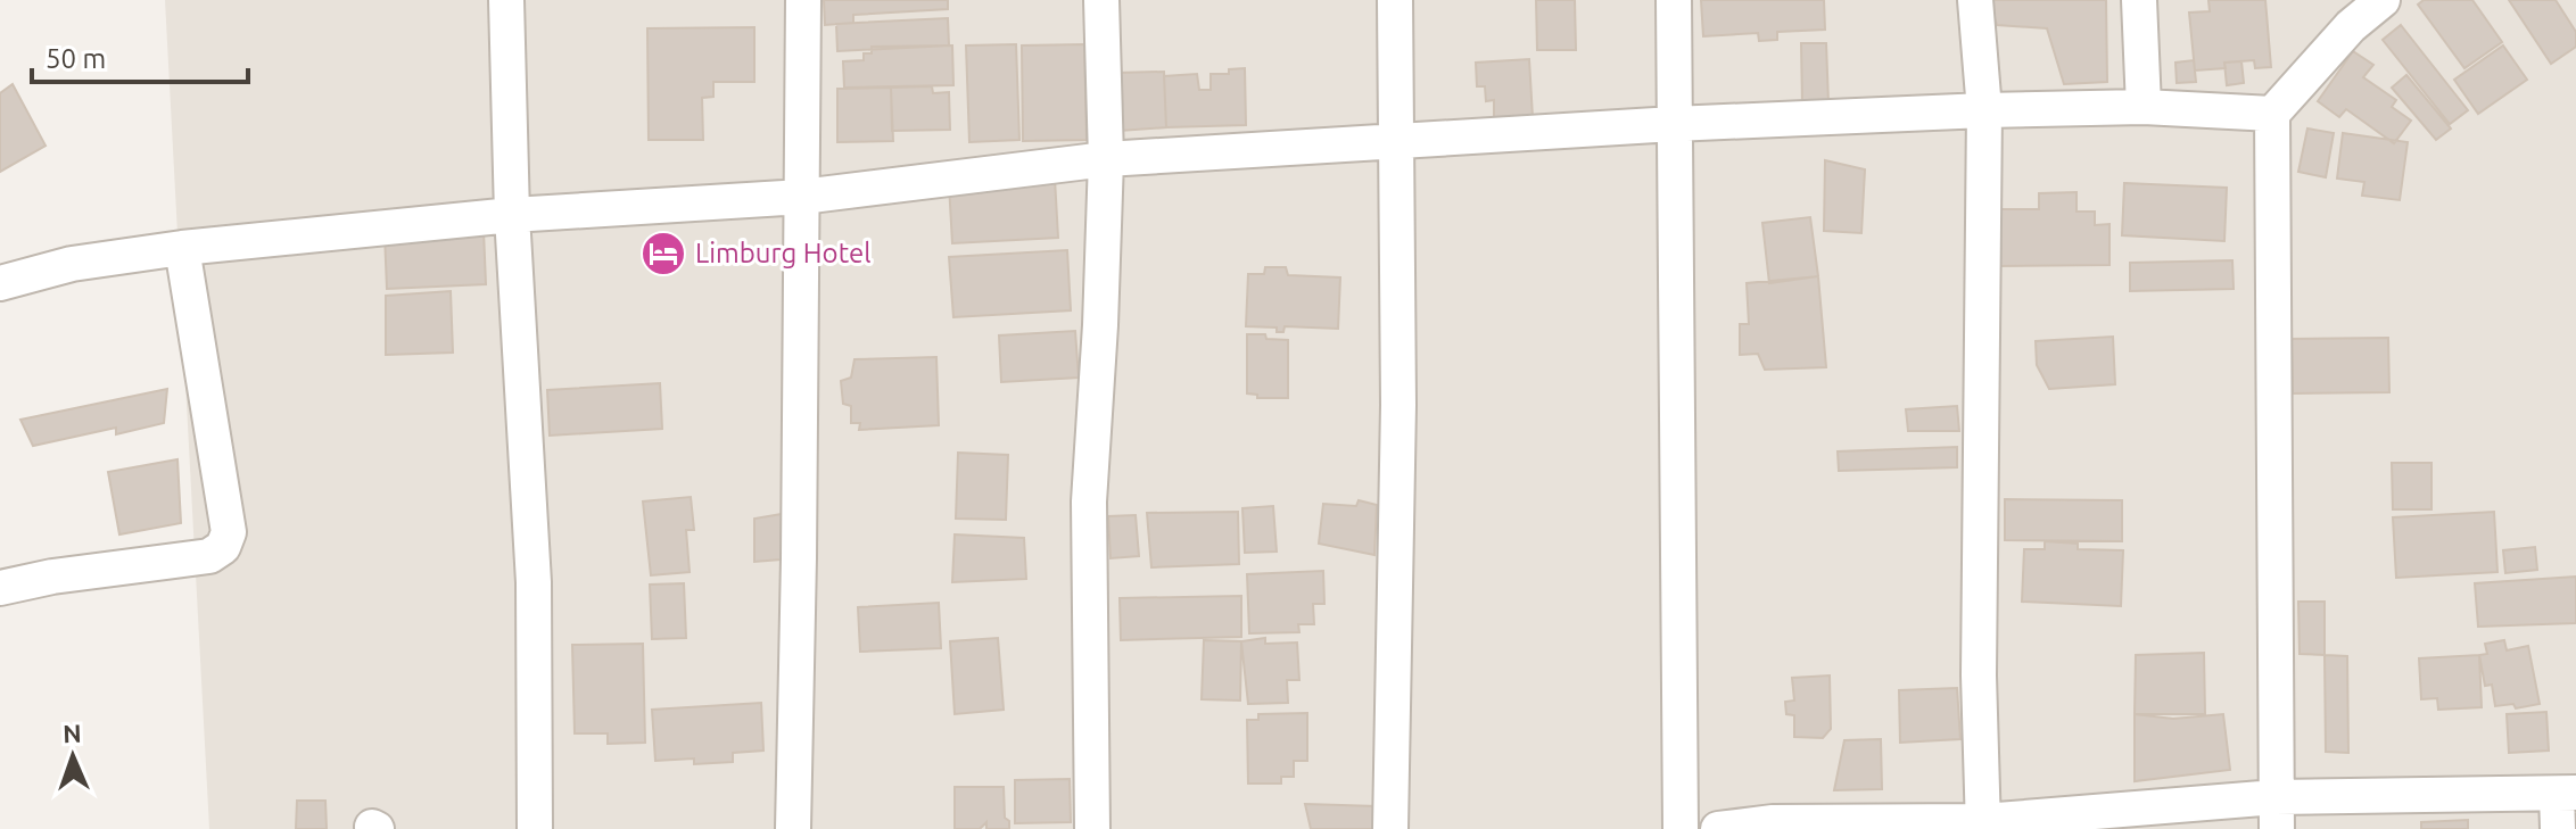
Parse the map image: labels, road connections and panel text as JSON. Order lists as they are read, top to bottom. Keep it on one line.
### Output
{"places":{"hotel":["Limburg Hotel"]},"scale_bar":"50 m","north":"top"}
